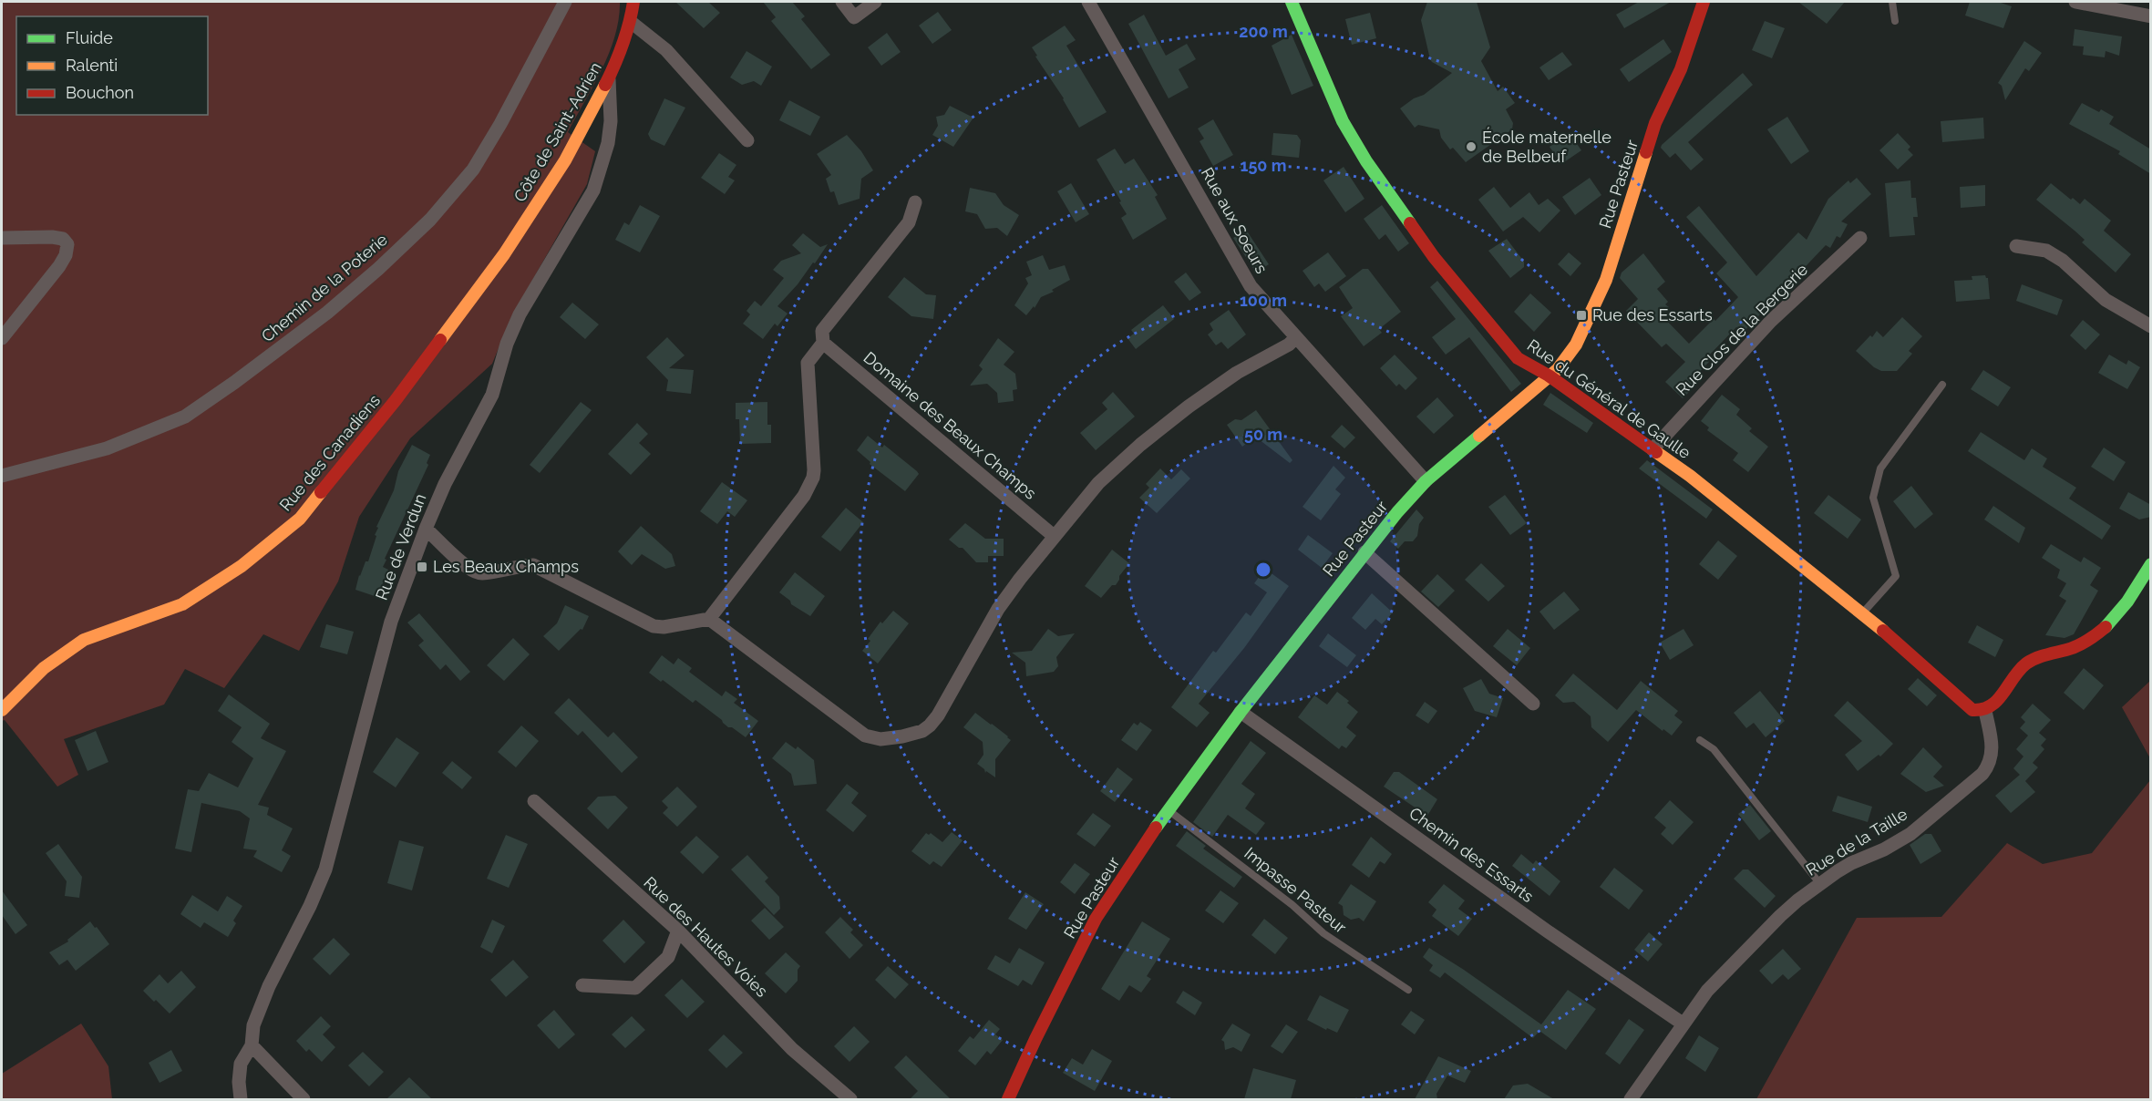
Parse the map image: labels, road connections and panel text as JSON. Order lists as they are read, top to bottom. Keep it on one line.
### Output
{"streets":{"street":["Côte de Saint-Adrien","Rue Pasteur","Rue aux Soeurs","Chemin de la Poterie","Rue Clos de la Bergerie","Rue du Général de Gaulle","Domaine des Beaux Champs","Rue des Canadiens","Rue de Verdun","Rue de la Taille","Chemin des Essarts","Rue des Hautes Voies"],"lane":["Impasse Pasteur"]},"crossings":[["Côte de Saint-Adrien","Rue des Canadiens"],["Côte de Saint-Adrien","Rue de Verdun"],["Rue Pasteur","Rue aux Soeurs"],["Rue Pasteur","Rue du Général de Gaulle"],["Rue Pasteur","Chemin des Essarts"],["Rue Pasteur","Impasse Pasteur"],["Rue Clos de la Bergerie","Rue du Général de Gaulle"],["Rue du Général de Gaulle","Rue de la Taille"],["Rue de la Taille","Chemin des Essarts"]],"places":{"other":["École maternelle de Belbeuf"],"transit":["Rue des Essarts","Les Beaux Champs"]},"legend":["Fluide","Ralenti","Bouchon"],"rings":["200 m","150 m","100 m","50 m"]}
